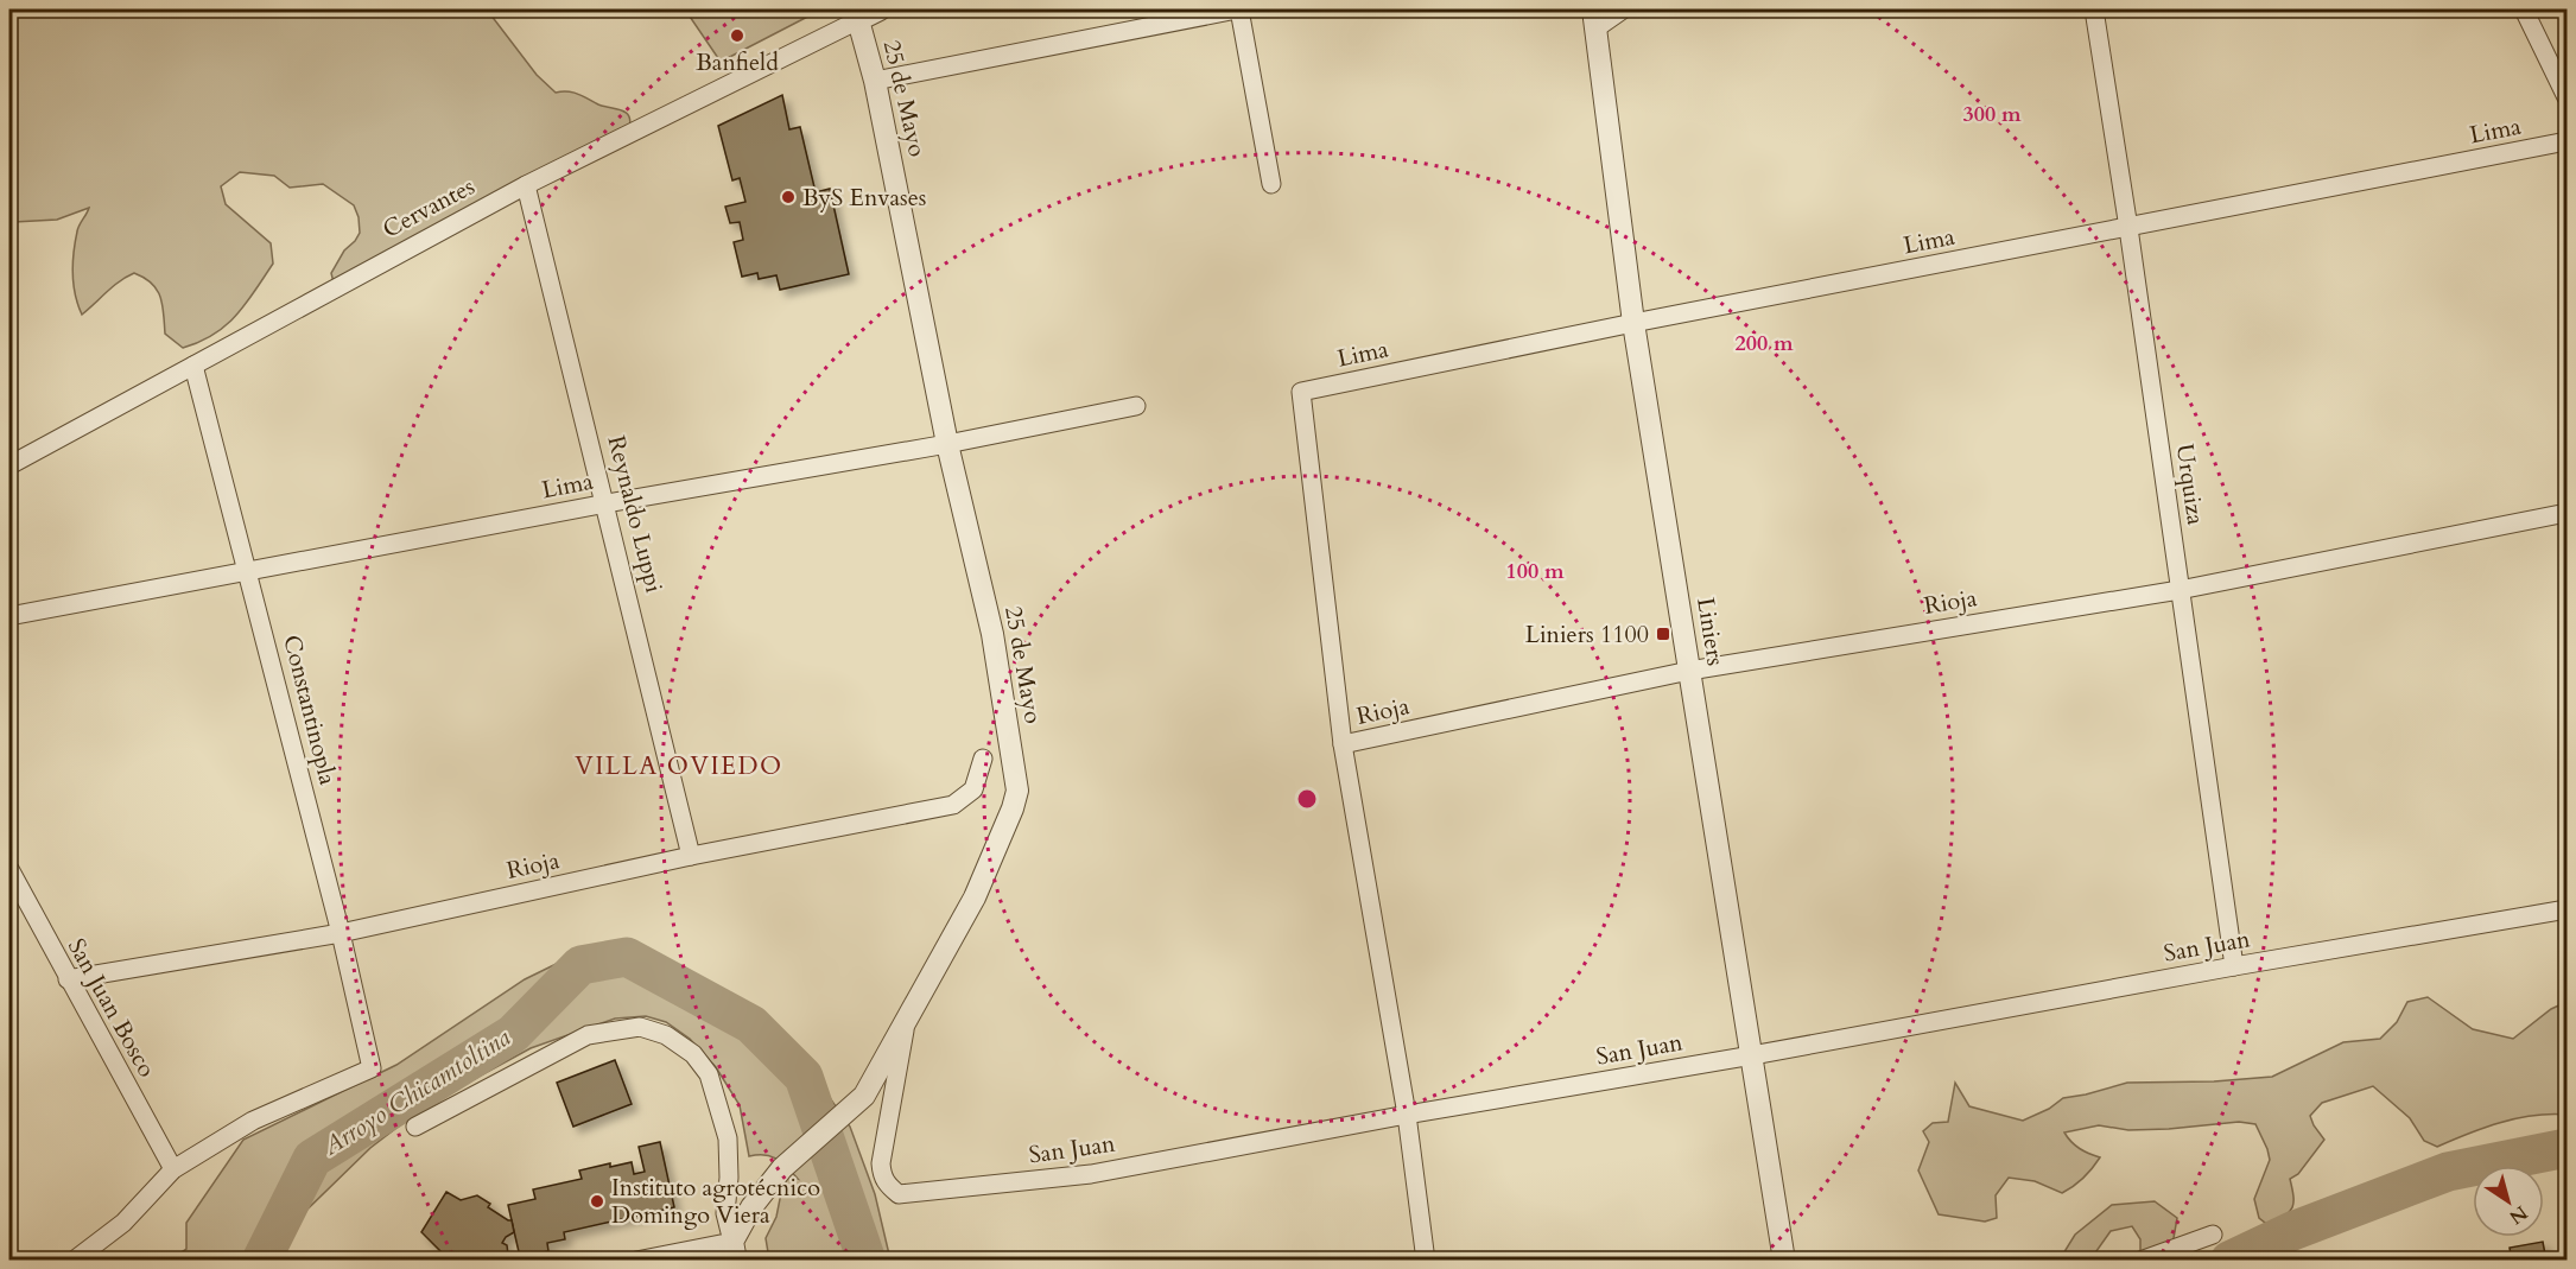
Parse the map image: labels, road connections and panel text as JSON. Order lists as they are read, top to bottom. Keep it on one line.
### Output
{"streets":{"street":["25 de Mayo","Lima","Cervantes","Urquiza","Reynaldo Luppi","Rioja","Liniers","Constantinopla","San Juan","San Juan Bosco"]},"crossings":[["25 de Mayo","Lima"],["25 de Mayo","Cervantes"],["25 de Mayo","San Juan"],["Lima","Urquiza"],["Lima","Reynaldo Luppi"],["Lima","Rioja"],["Lima","Liniers"],["Lima","Constantinopla"],["Cervantes","Reynaldo Luppi"],["Cervantes","Constantinopla"],["Urquiza","Rioja"],["Urquiza","San Juan"],["Reynaldo Luppi","Rioja"],["Rioja","Liniers"],["Rioja","Constantinopla"],["Rioja","San Juan Bosco"],["Liniers","San Juan"],["Constantinopla","San Juan Bosco"]],"districts":["VILLA OVIEDO"],"water":["Arroyo Chicamtoltina"],"places":{"other":["Banfield","ByS Envases","Instituto agrotécnico Domingo Viera"],"transit":["Liniers 1100"]},"north":"bottom right","rings":["300 m","200 m","100 m"]}
